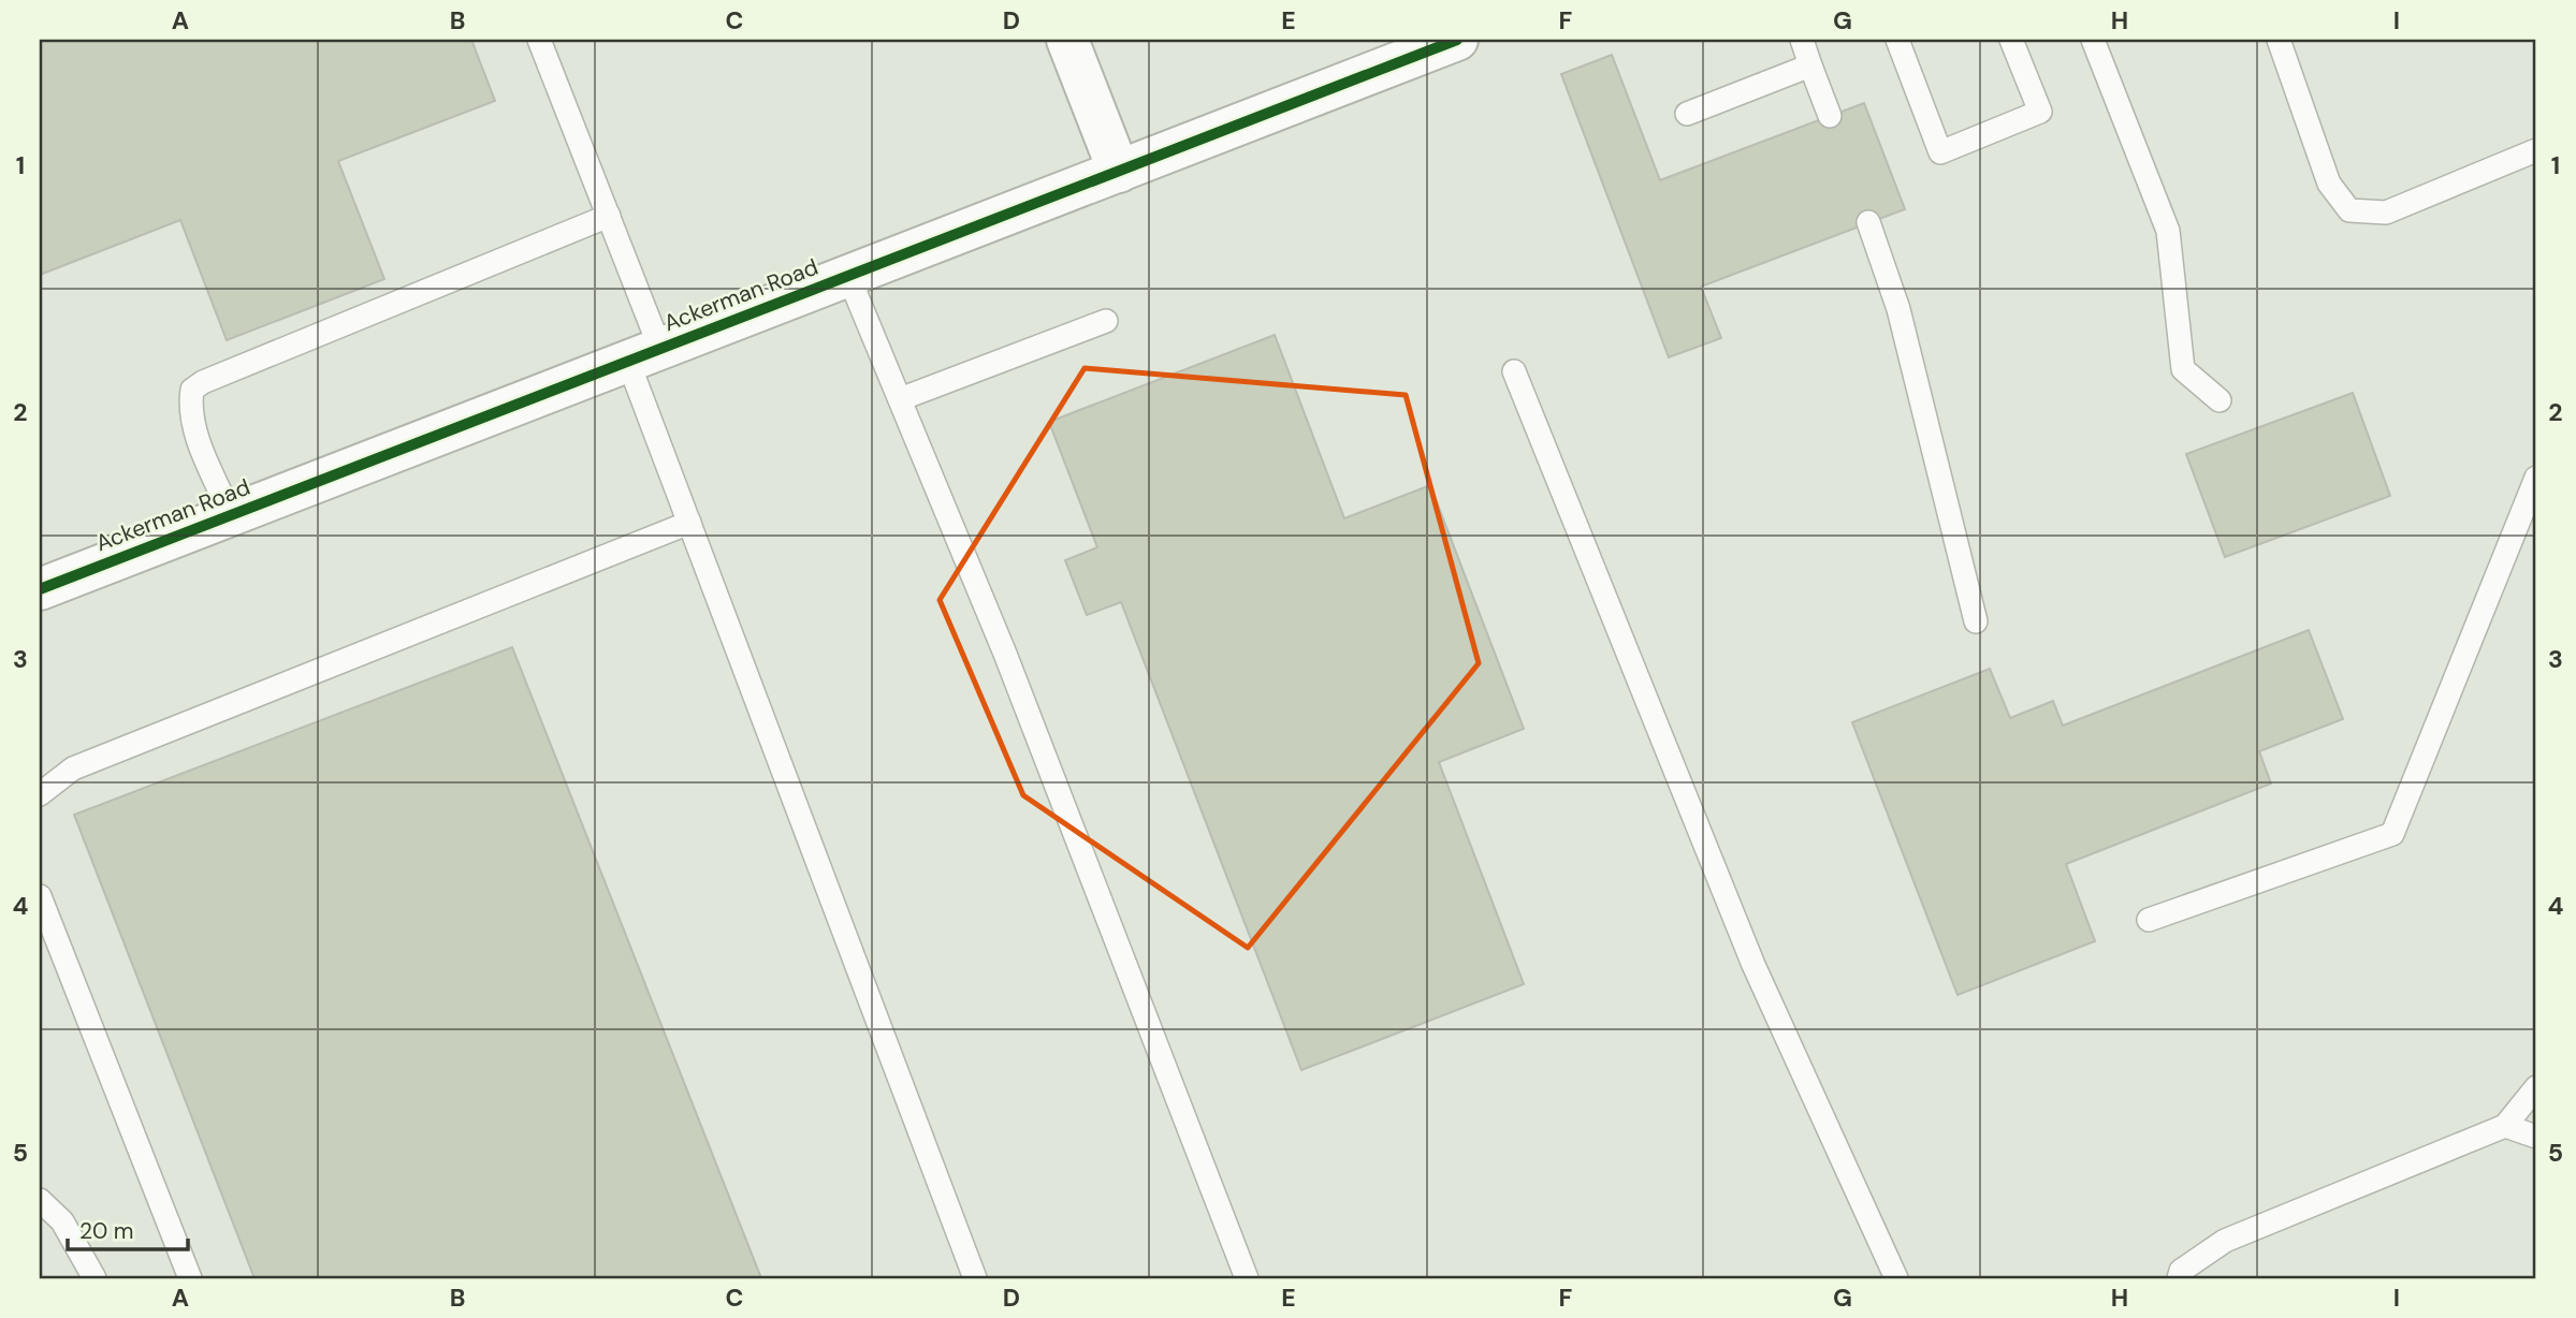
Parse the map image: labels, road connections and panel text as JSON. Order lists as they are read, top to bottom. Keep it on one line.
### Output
{"streets":{"street":["Ackerman Road"]},"scale_bar":"20 m","grid":{"columns":["A","B","C","D","E","F","G","H","I"],"rows":["1","2","3","4","5"]}}
